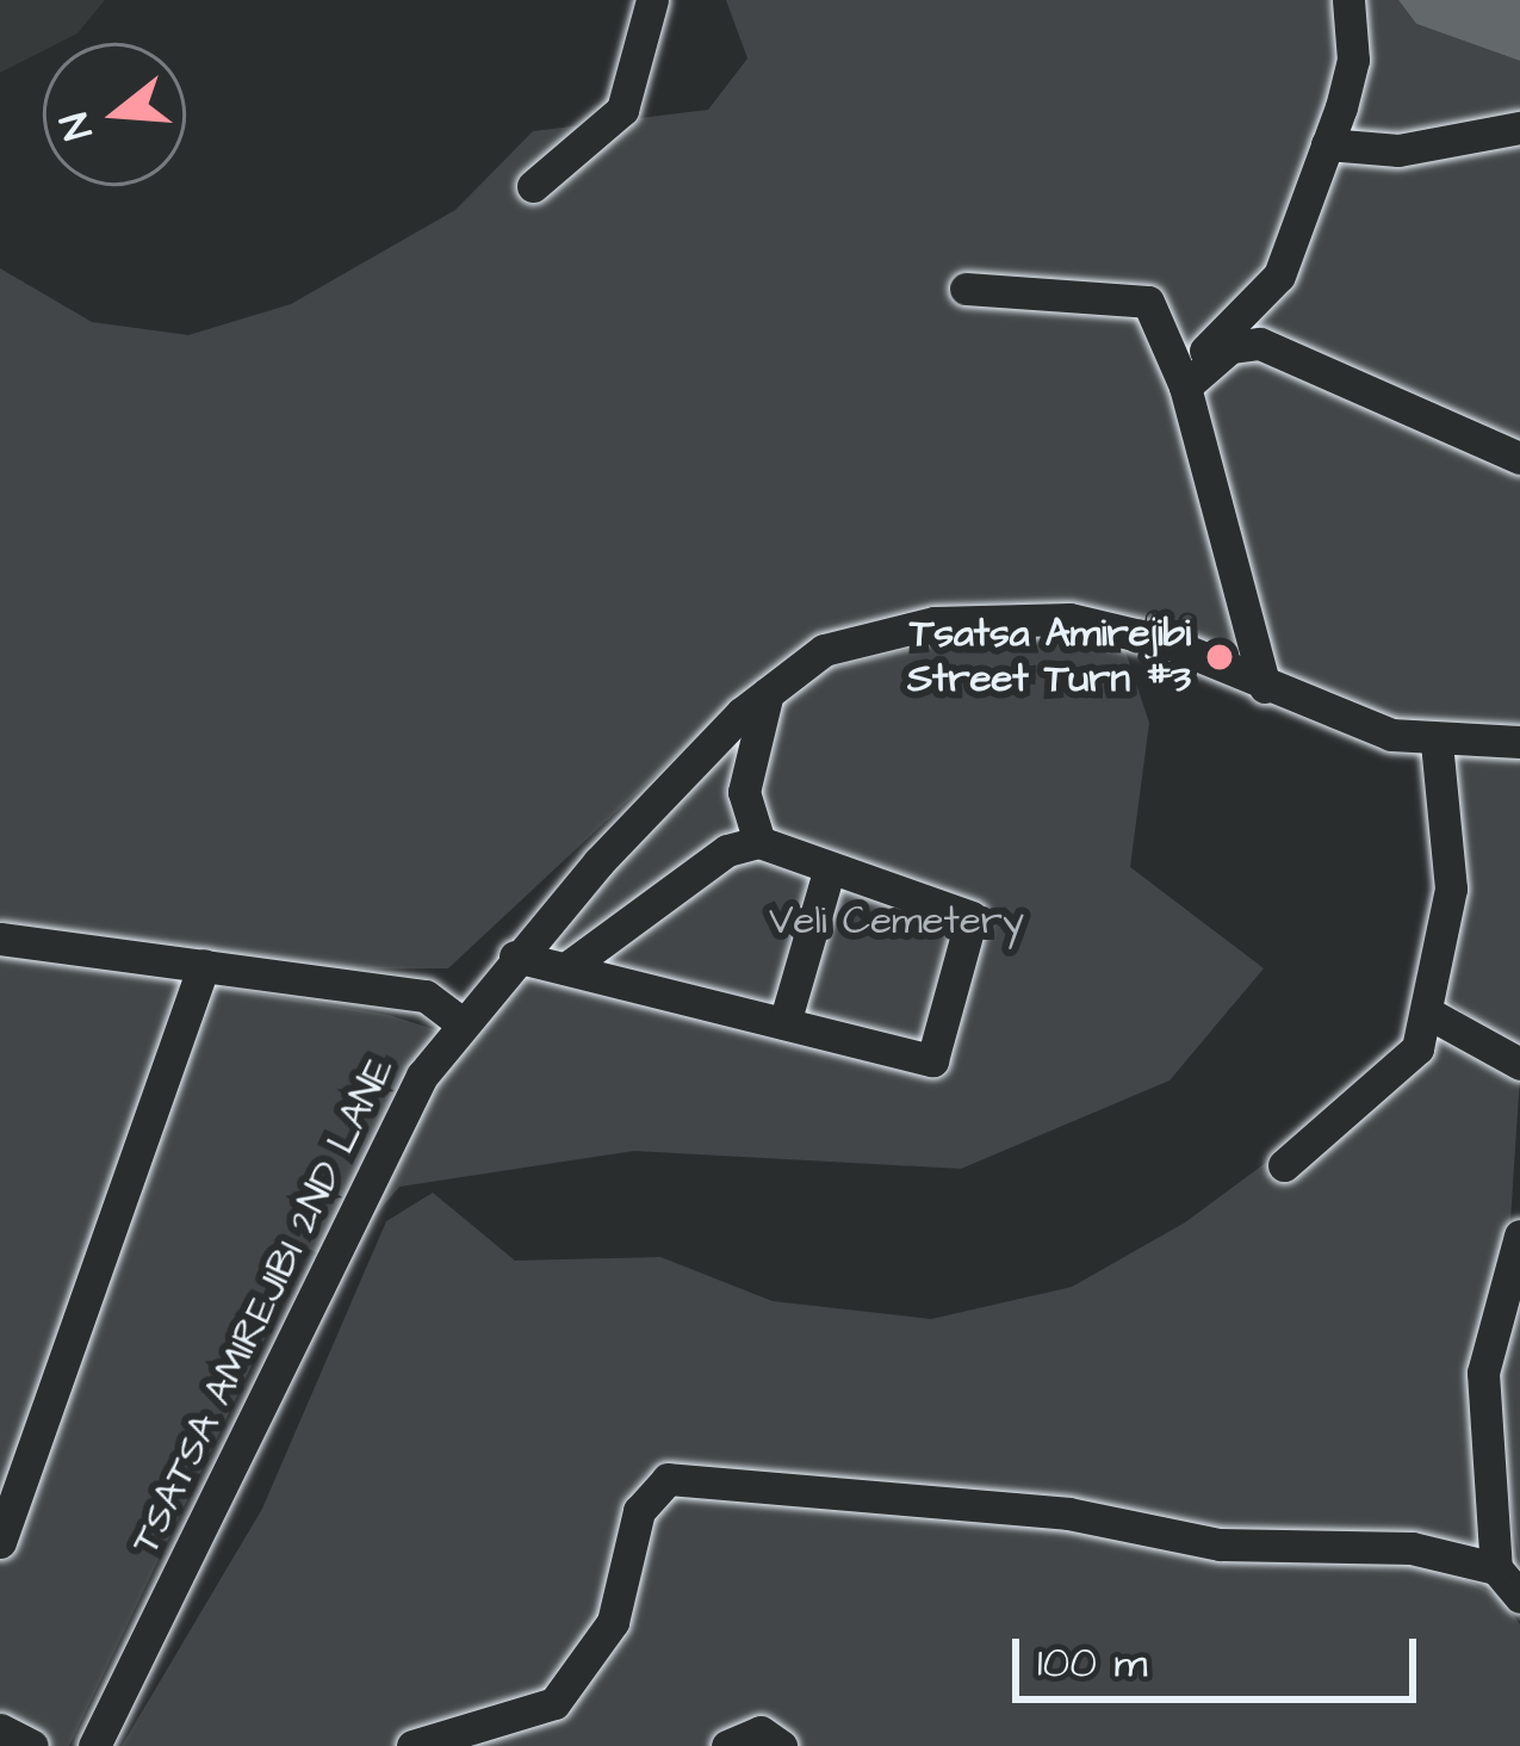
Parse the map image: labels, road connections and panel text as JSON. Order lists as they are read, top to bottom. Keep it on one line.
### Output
{"streets":{"street":["TSATSA AMIREJIBI 2ND LANE"]},"parks":["Veli Cemetery"],"places":["Tsatsa Amirejibi Street Turn #3"],"scale_bar":"100 m","north":"left"}
